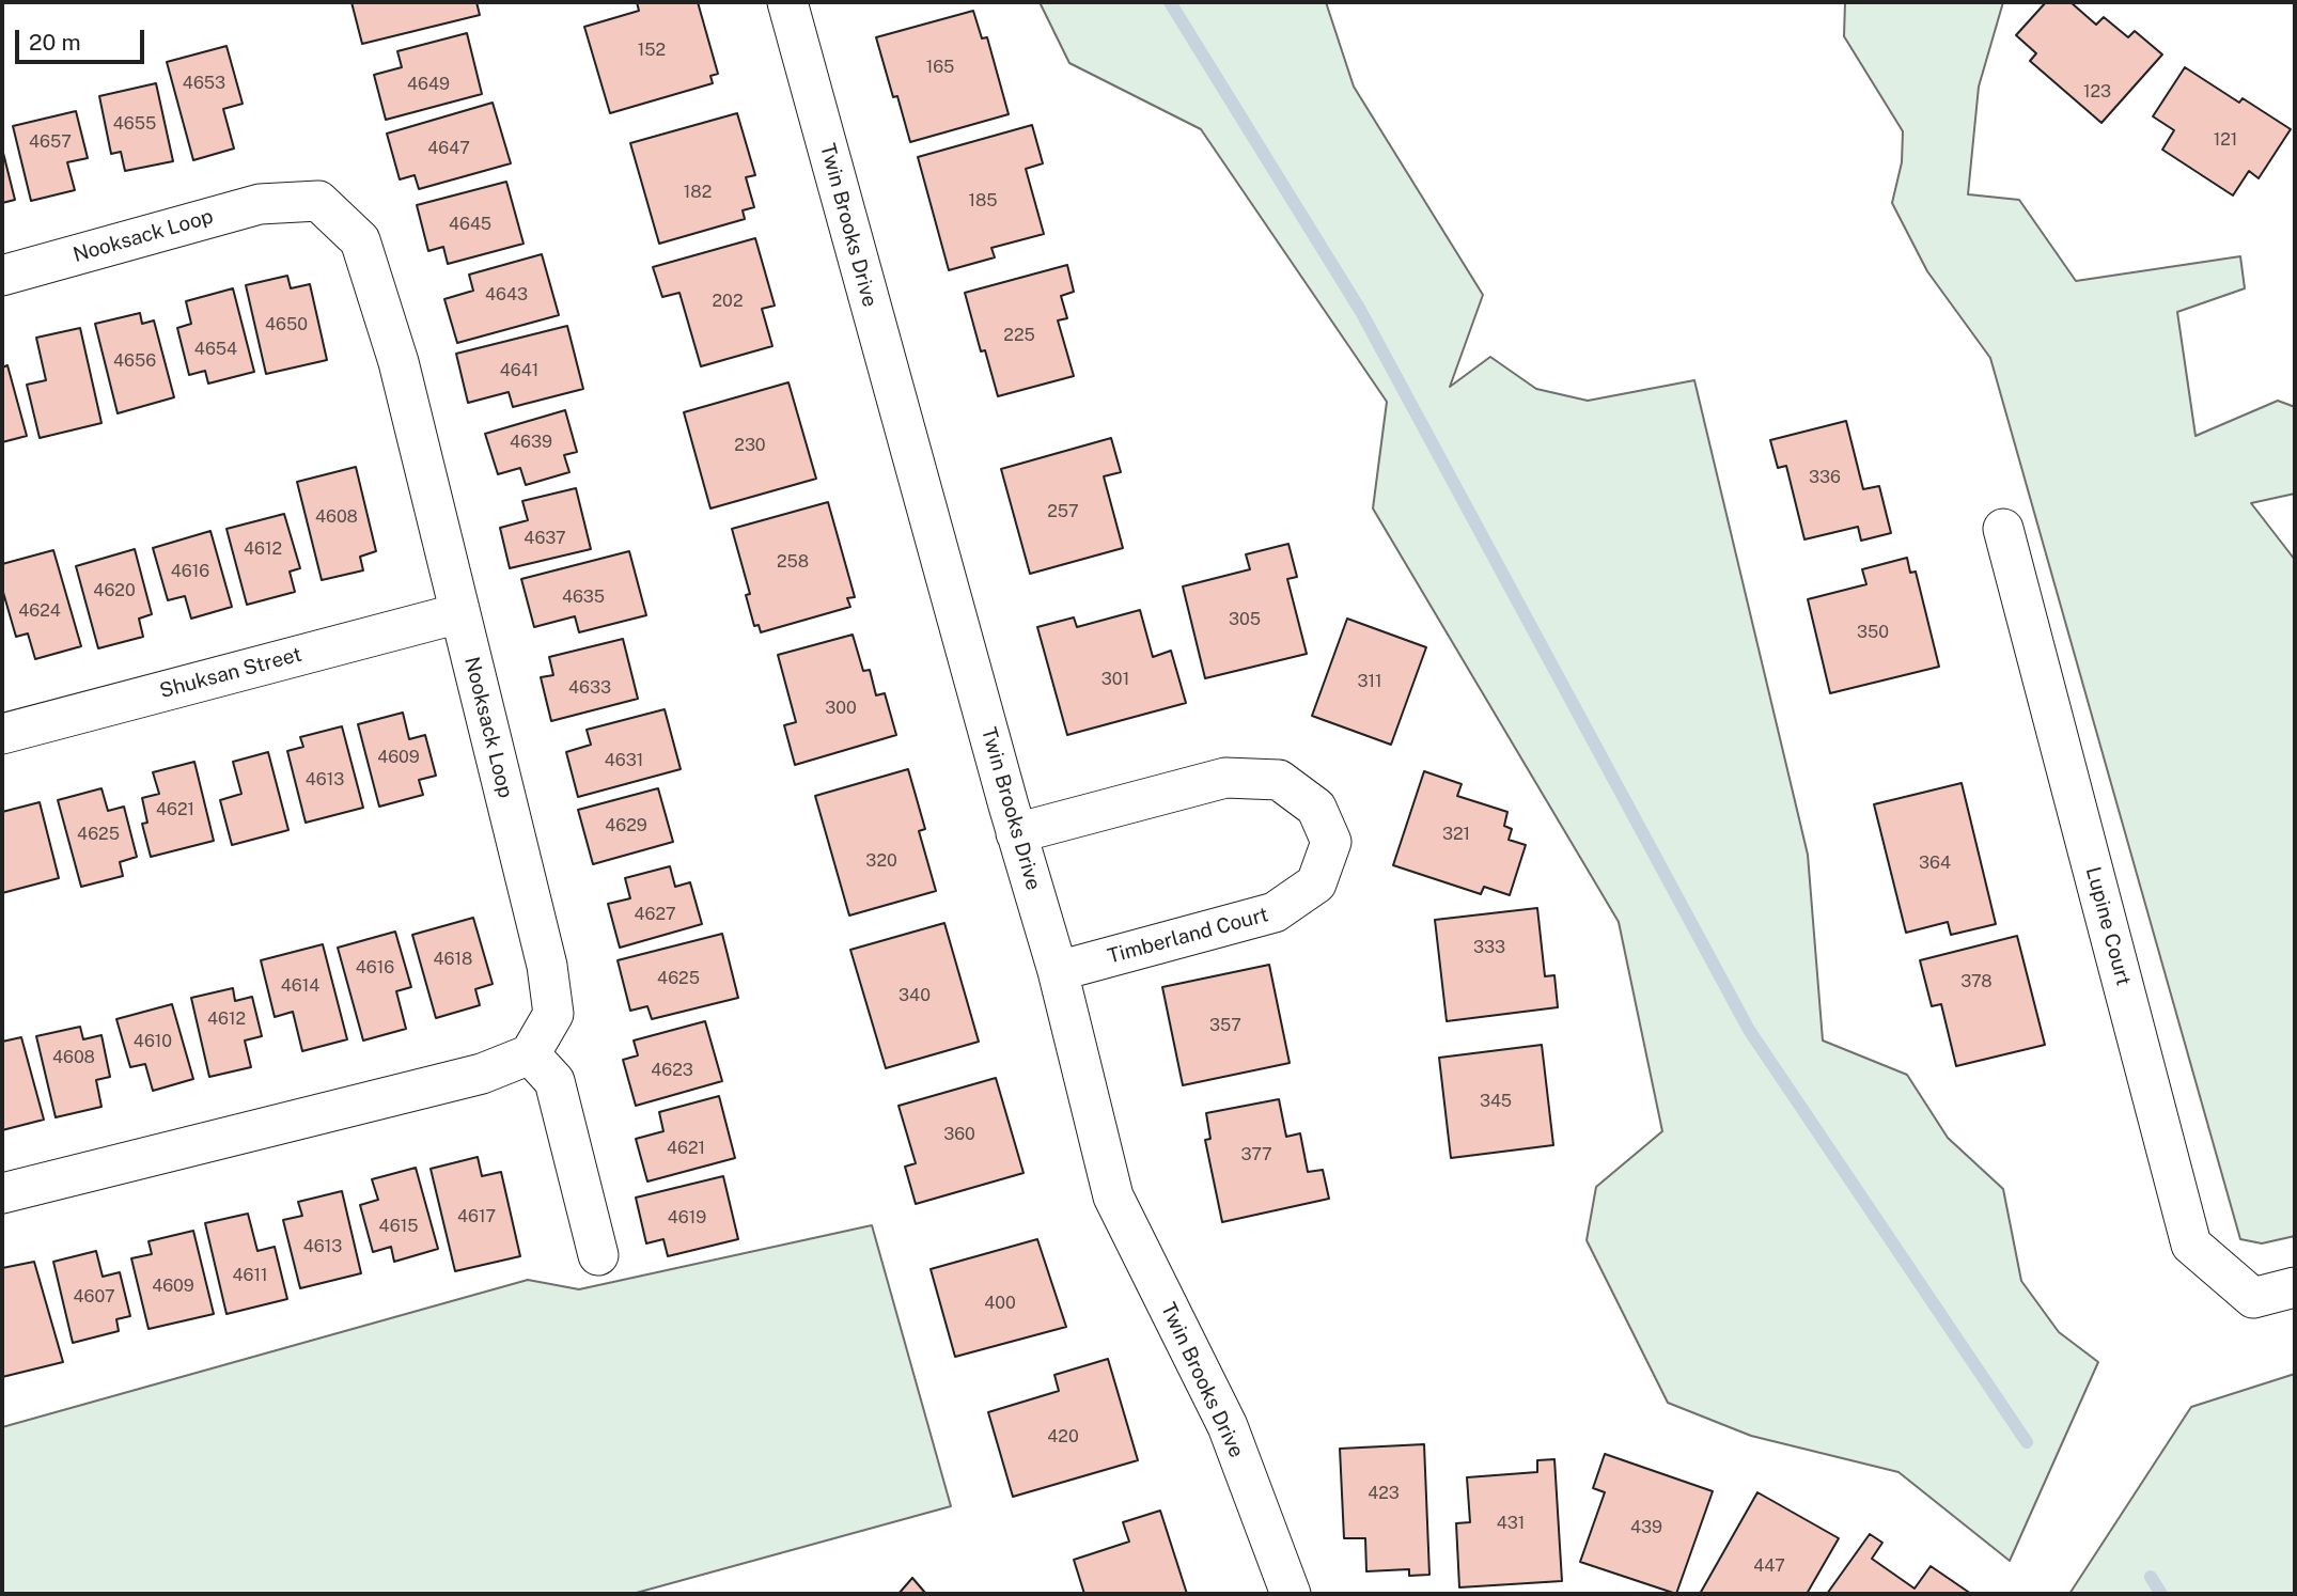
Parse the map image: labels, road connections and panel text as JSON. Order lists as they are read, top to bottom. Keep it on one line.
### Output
{"streets":{"street":["Twin Brooks Drive","Nooksack Loop","Shuksan Street","Lupine Court","Timberland Court"]},"crossings":[["Twin Brooks Drive","Timberland Court"],["Nooksack Loop","Shuksan Street"]],"house_numbers":["152","165","4653","4649","123","4655","121","4657","4647","182","185","4645","4643","202","4650","225","4654","4656","4641","4639","230","336","257","4608","4637","4612","258","4616","4620","4635","4624","305","350","301","311","4633","300","4609","4631","4613","4621","4629","4625","321","320","364","4627","333","4618","4616","4625","378","4614","340","4612","357","4610","4608","4623","345","360","4621","377","4617","4619","4615","4613","4611","4609","4607","400","420","423","431","439","447"],"scale_bar":"20 m"}
